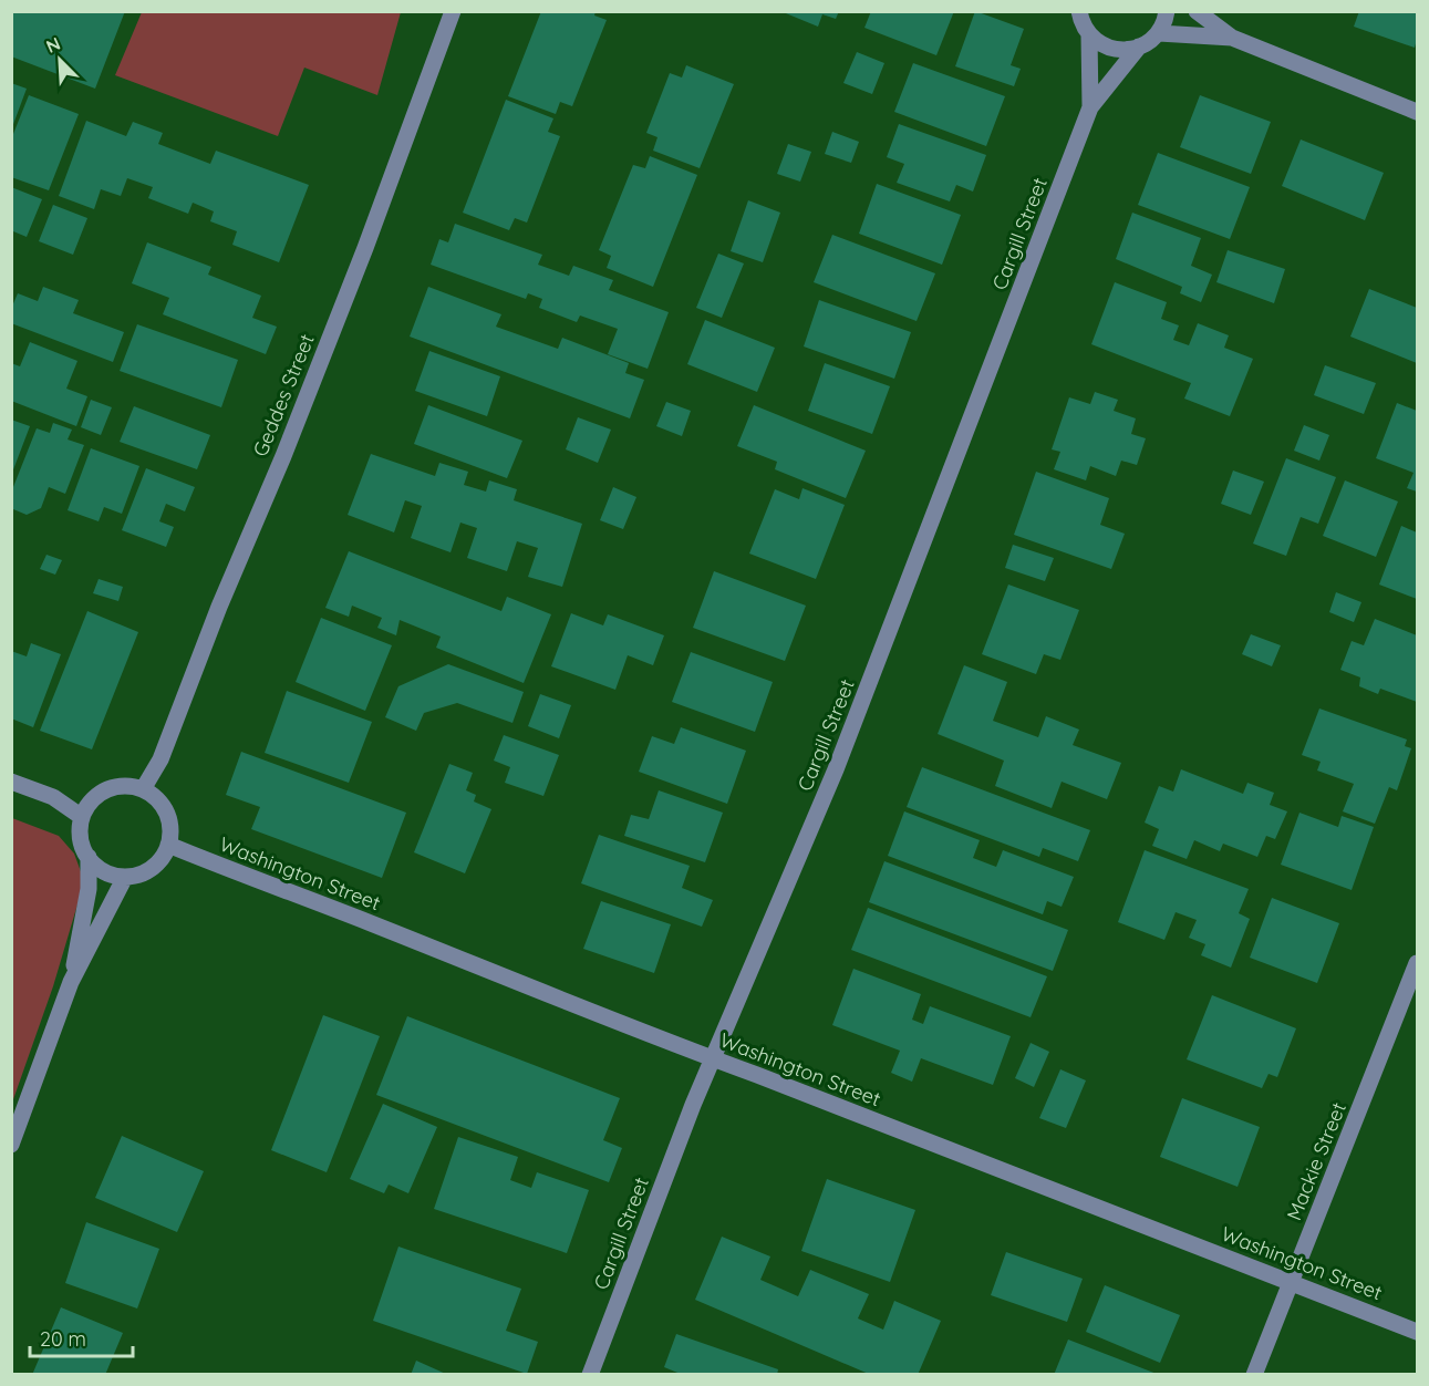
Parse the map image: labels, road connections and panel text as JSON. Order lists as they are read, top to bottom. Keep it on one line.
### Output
{"streets":{"street":["Cargill Street","Geddes Street","Washington Street","Mackie Street"]},"crossings":[["Cargill Street","Washington Street"],["Geddes Street","Washington Street"],["Washington Street","Mackie Street"]],"scale_bar":"20 m","north":"top left"}
